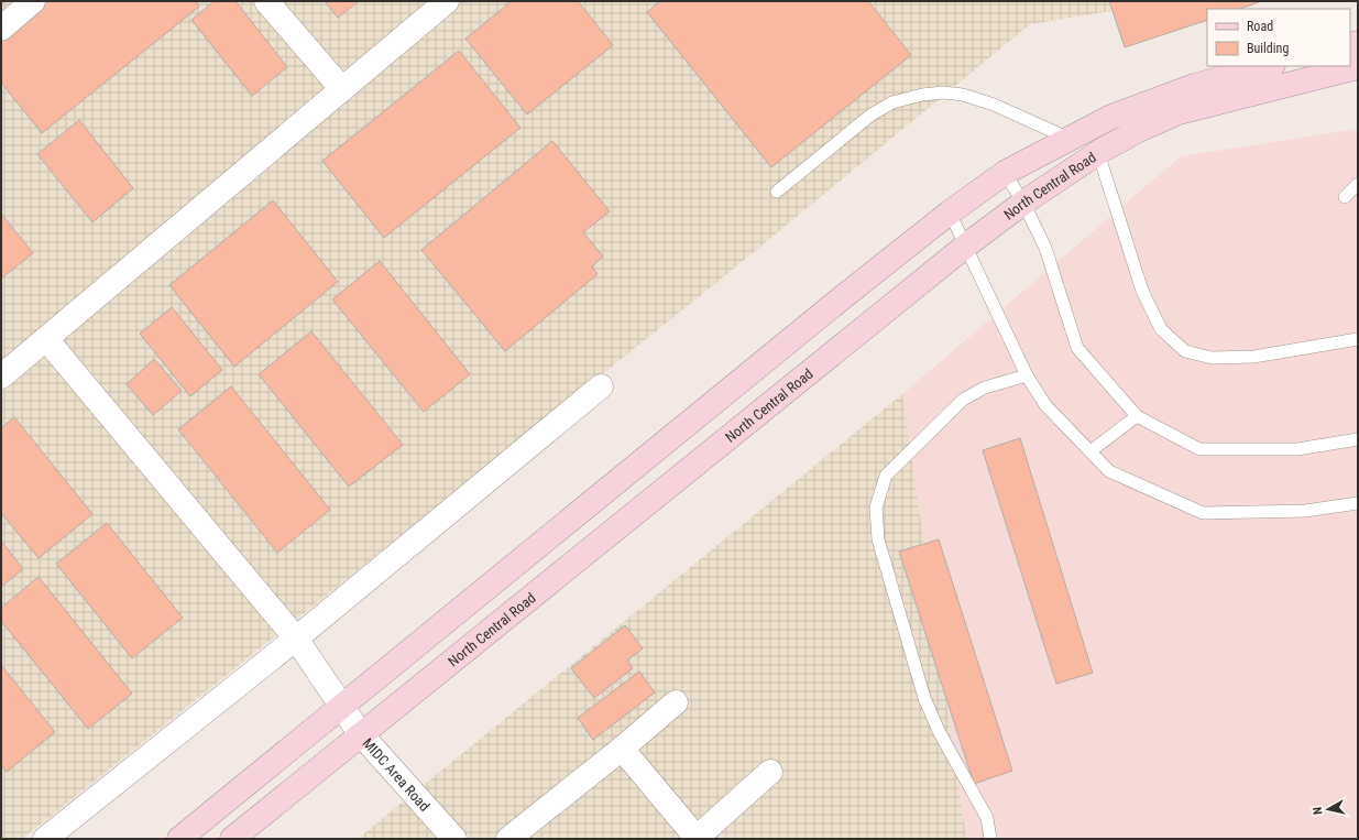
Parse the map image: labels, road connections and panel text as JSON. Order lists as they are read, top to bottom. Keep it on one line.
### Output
{"streets":{"main road":["North Central Road"],"street":["MIDC Area Road"]},"crossings":[["North Central Road","MIDC Area Road"]],"legend":["Road","Building"],"north":"left"}
